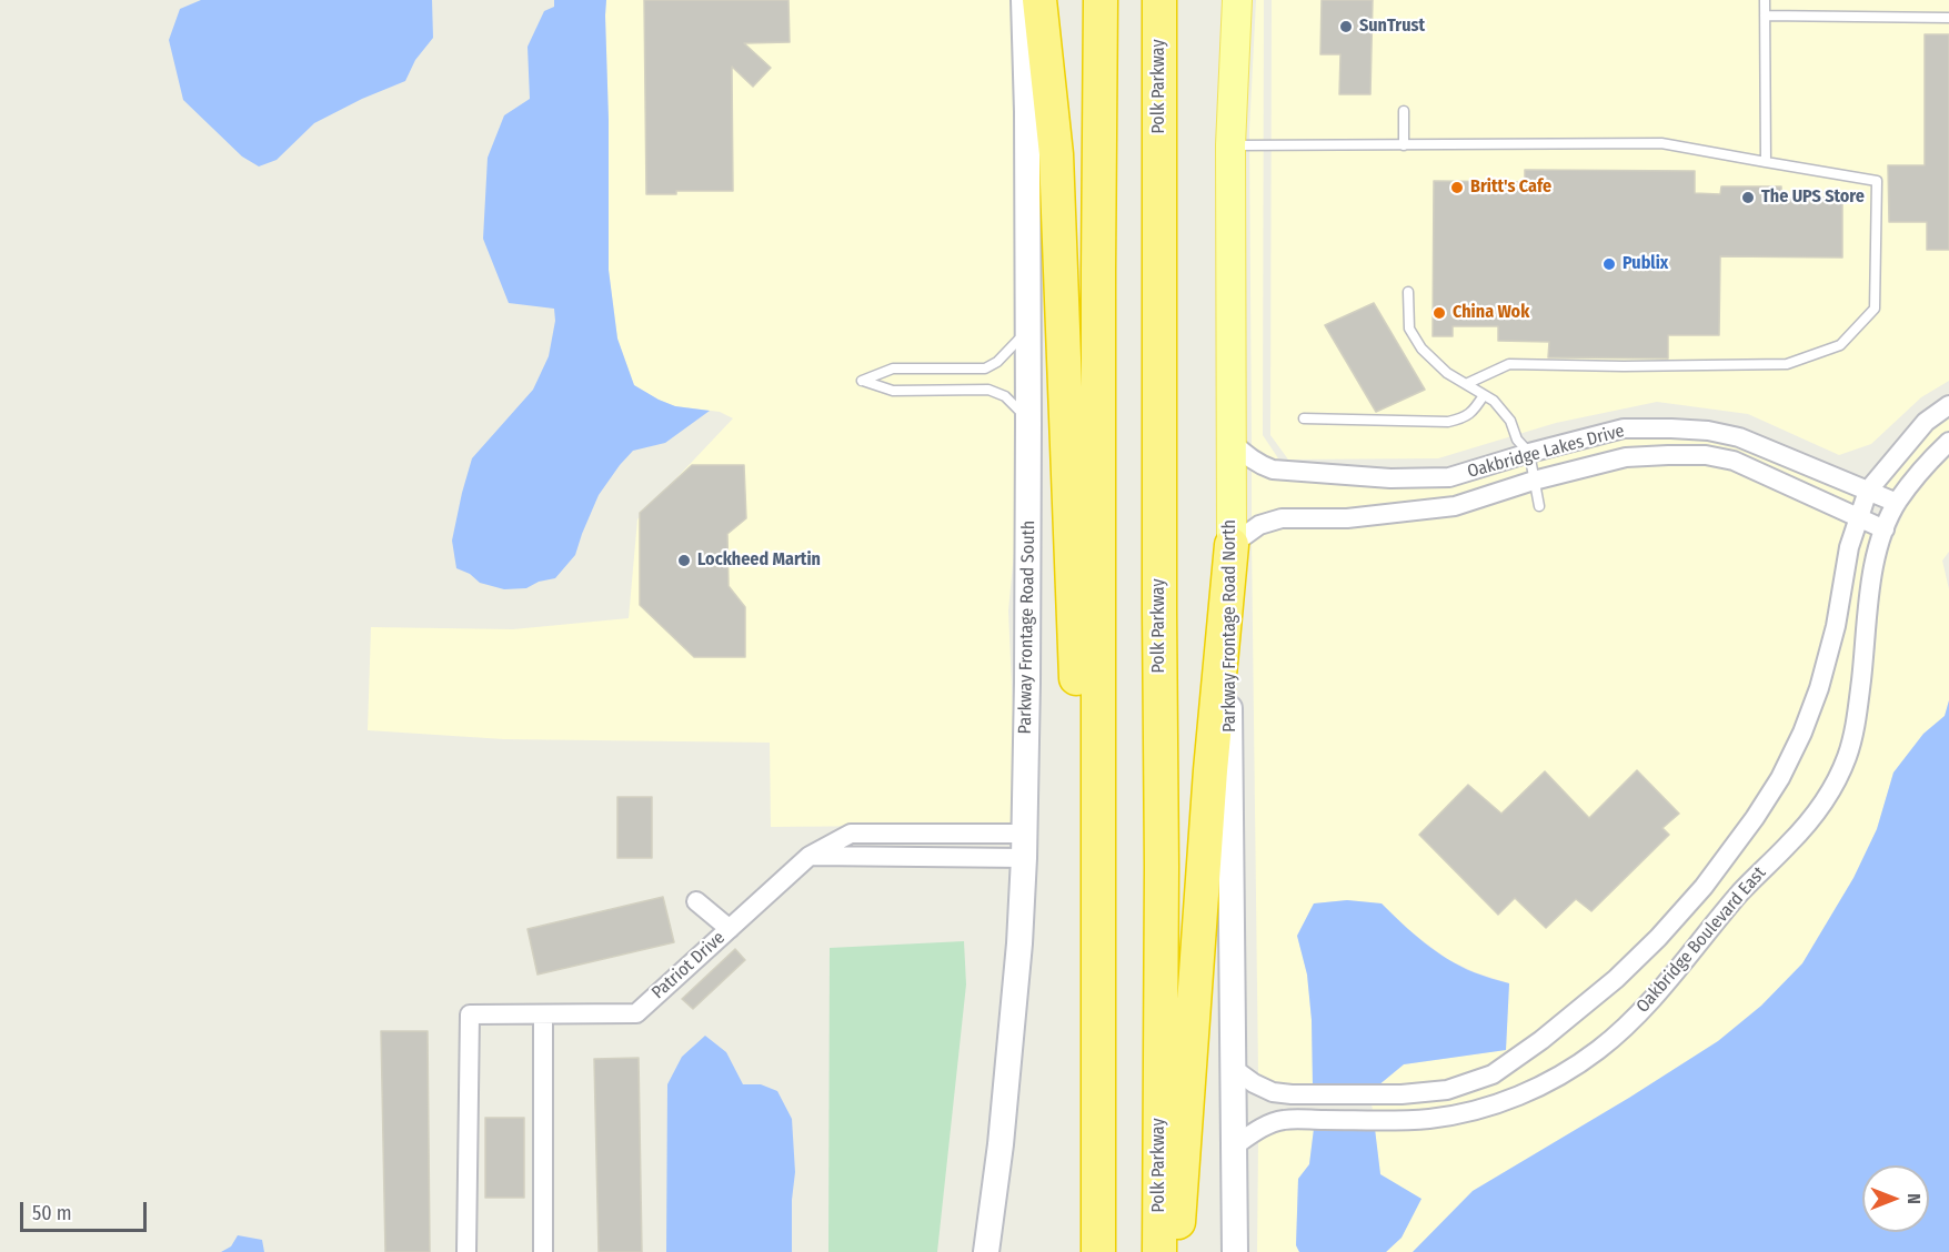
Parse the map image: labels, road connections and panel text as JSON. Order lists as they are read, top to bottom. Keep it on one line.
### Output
{"streets":{"highway":["Polk Parkway"],"main road":["Parkway Frontage Road North","Parkway Frontage Road South"],"street":["Oakbridge Lakes Drive","Oakbridge Boulevard East","Patriot Drive"]},"crossings":[["Oakbridge Lakes Drive","Parkway Frontage Road North"],["Oakbridge Lakes Drive","Oakbridge Boulevard East"],["Parkway Frontage Road North","Oakbridge Boulevard East"],["Parkway Frontage Road South","Patriot Drive"]],"places":["SunTrust","Britt's Cafe","The UPS Store","Publix","China Wok","Lockheed Martin"],"scale_bar":"50 m","north":"right"}
